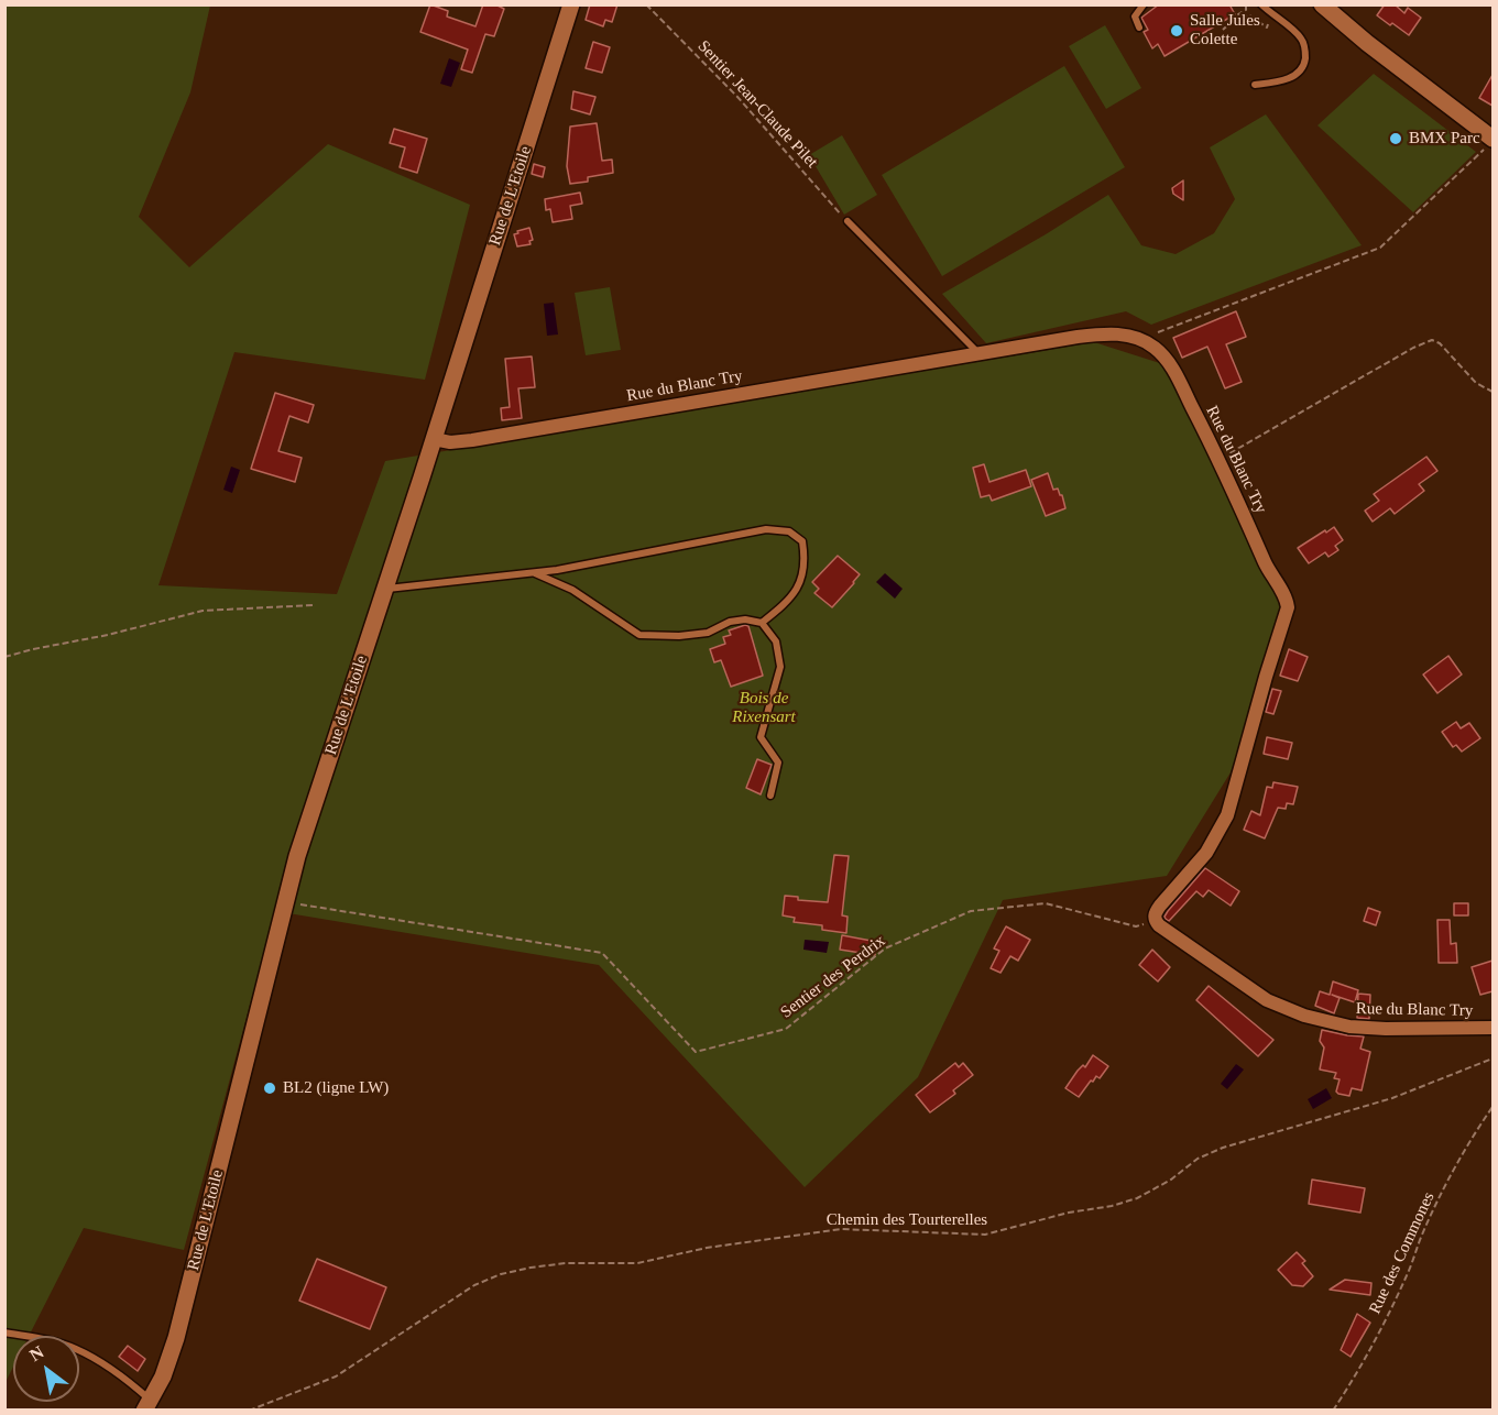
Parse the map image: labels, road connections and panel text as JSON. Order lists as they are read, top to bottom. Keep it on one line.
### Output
{"streets":{"street":["Rue de L'Etoile","Rue du Blanc Try"],"path":["Sentier Jean-Claude Pilet","Sentier des Perdrix","Chemin des Tourterelles","Rue des Commones"]},"crossings":[["Rue de L'Etoile","Rue du Blanc Try"],["Rue de L'Etoile","Sentier des Perdrix"],["Rue du Blanc Try","Sentier des Perdrix"]],"parks":["Bois de Rixensart"],"places":["Salle Jules Colette","BMX Parc","BL2 (ligne LW)"],"north":"top left"}
